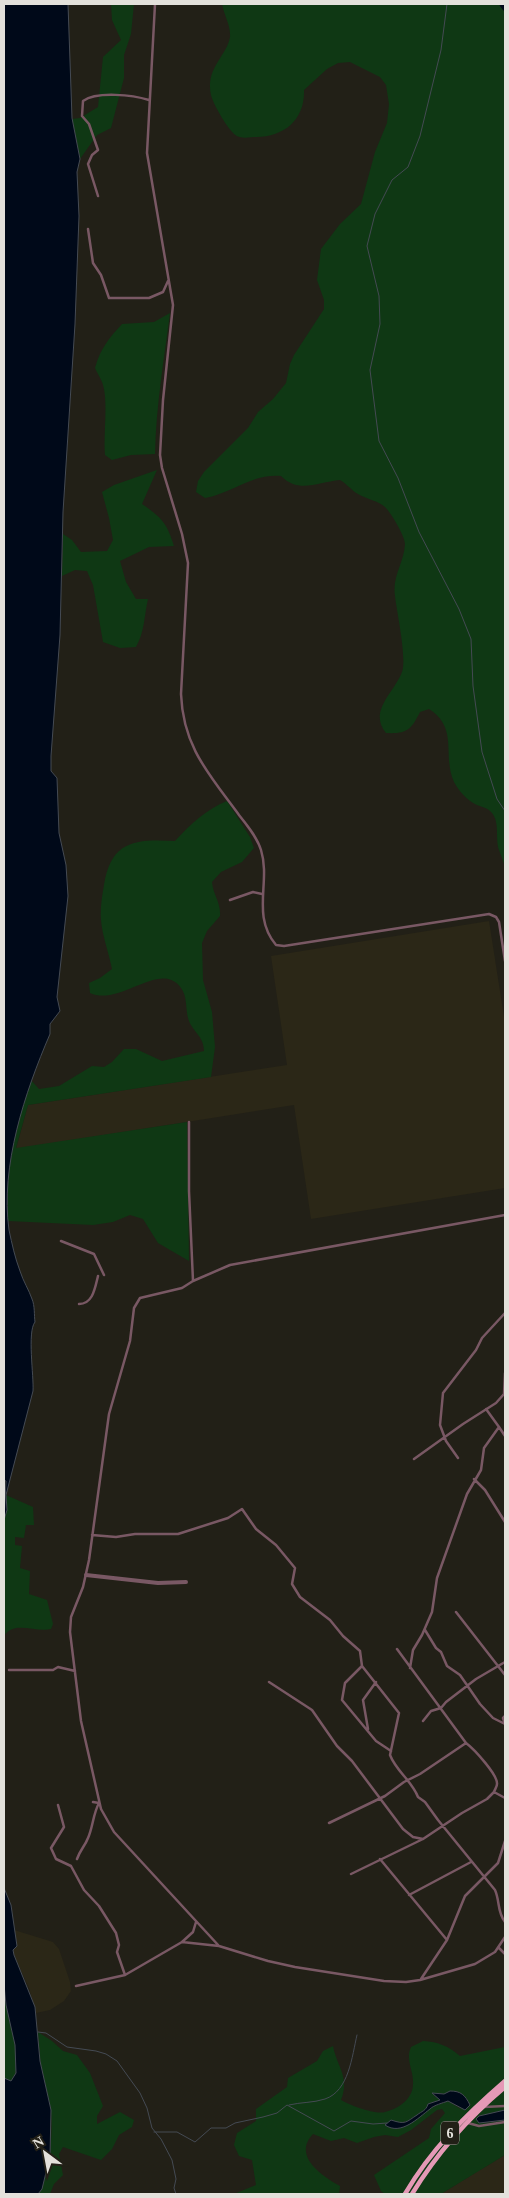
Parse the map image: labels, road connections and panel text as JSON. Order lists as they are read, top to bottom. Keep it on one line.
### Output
{"streets":{"highway":["6"]},"north":"top left"}
